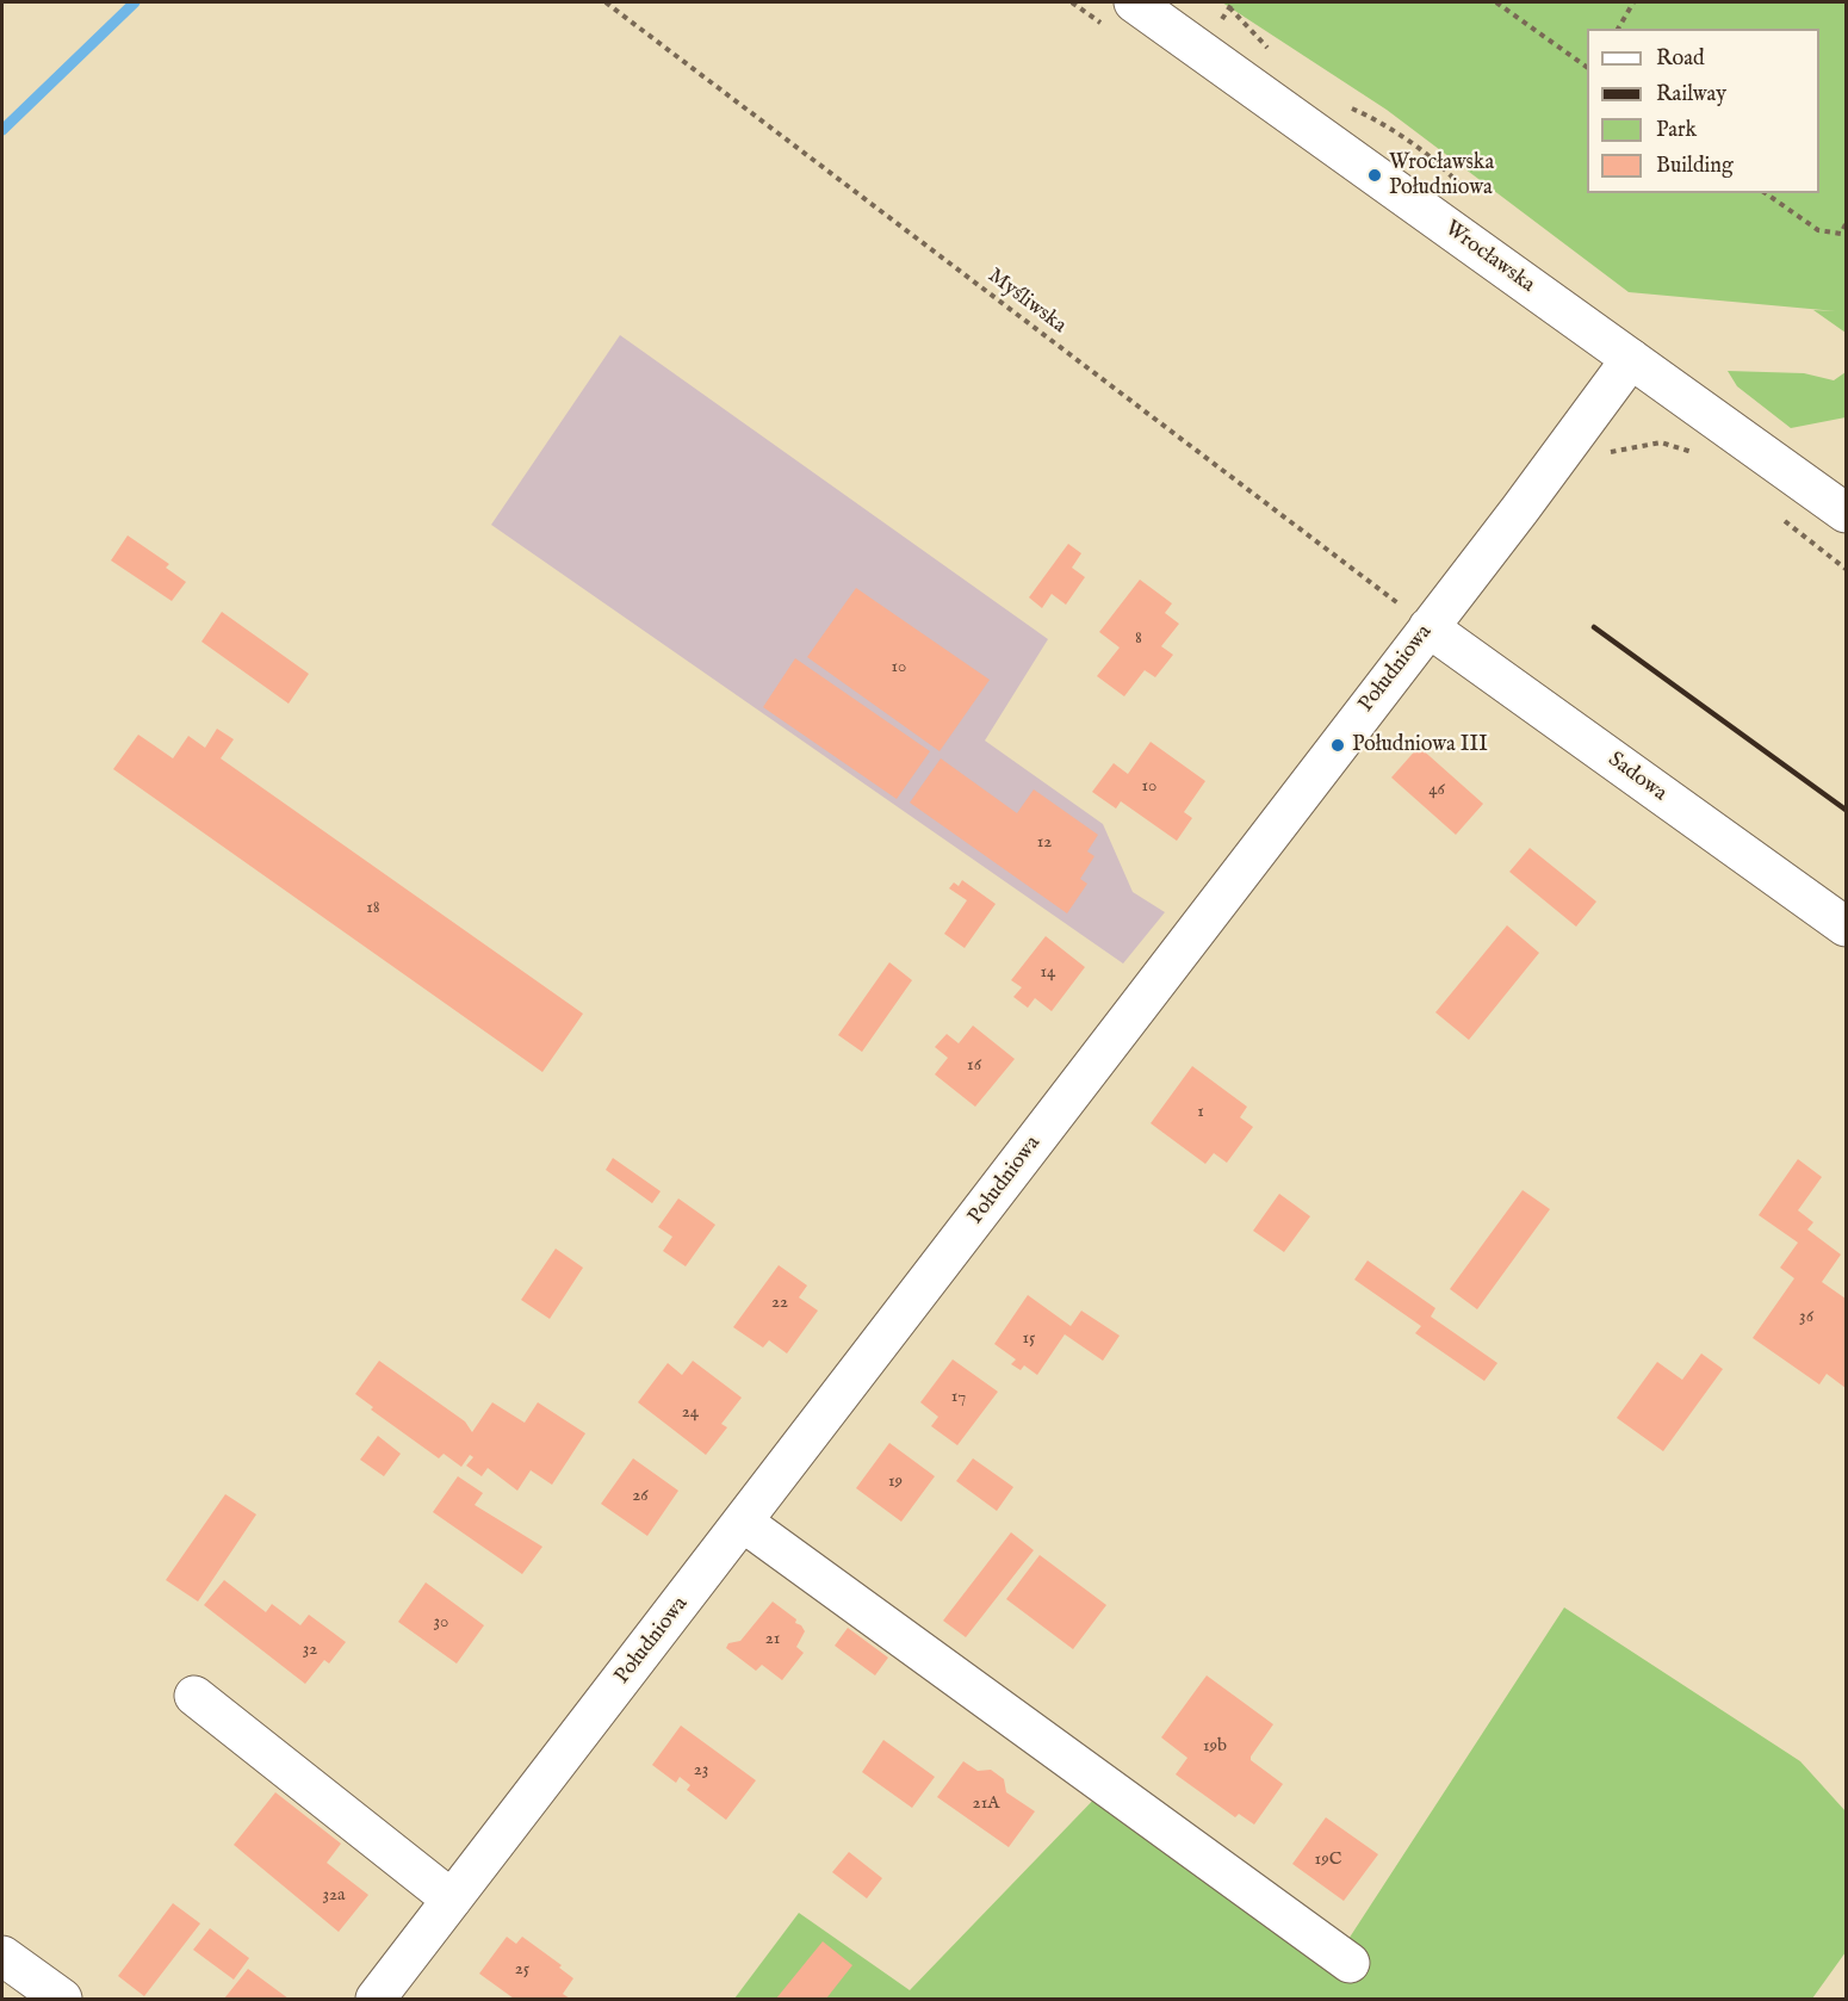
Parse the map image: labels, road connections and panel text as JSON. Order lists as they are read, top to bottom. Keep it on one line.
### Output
{"streets":{"street":["Wrocławska","Południowa","Sadowa"],"path":["Myśliwska"]},"crossings":[["Wrocławska","Południowa"],["Myśliwska","Południowa"],["Myśliwska","Sadowa"],["Południowa","Sadowa"]],"places":["Wrocławska Południowa","Południowa III"],"house_numbers":["8","10","10","46","12","18","14","16","1","22","36","15","17","24","19","26","30","21","32","19b","23","21A","19C","32a","25"],"legend":["Road","Railway","Park","Building"]}
